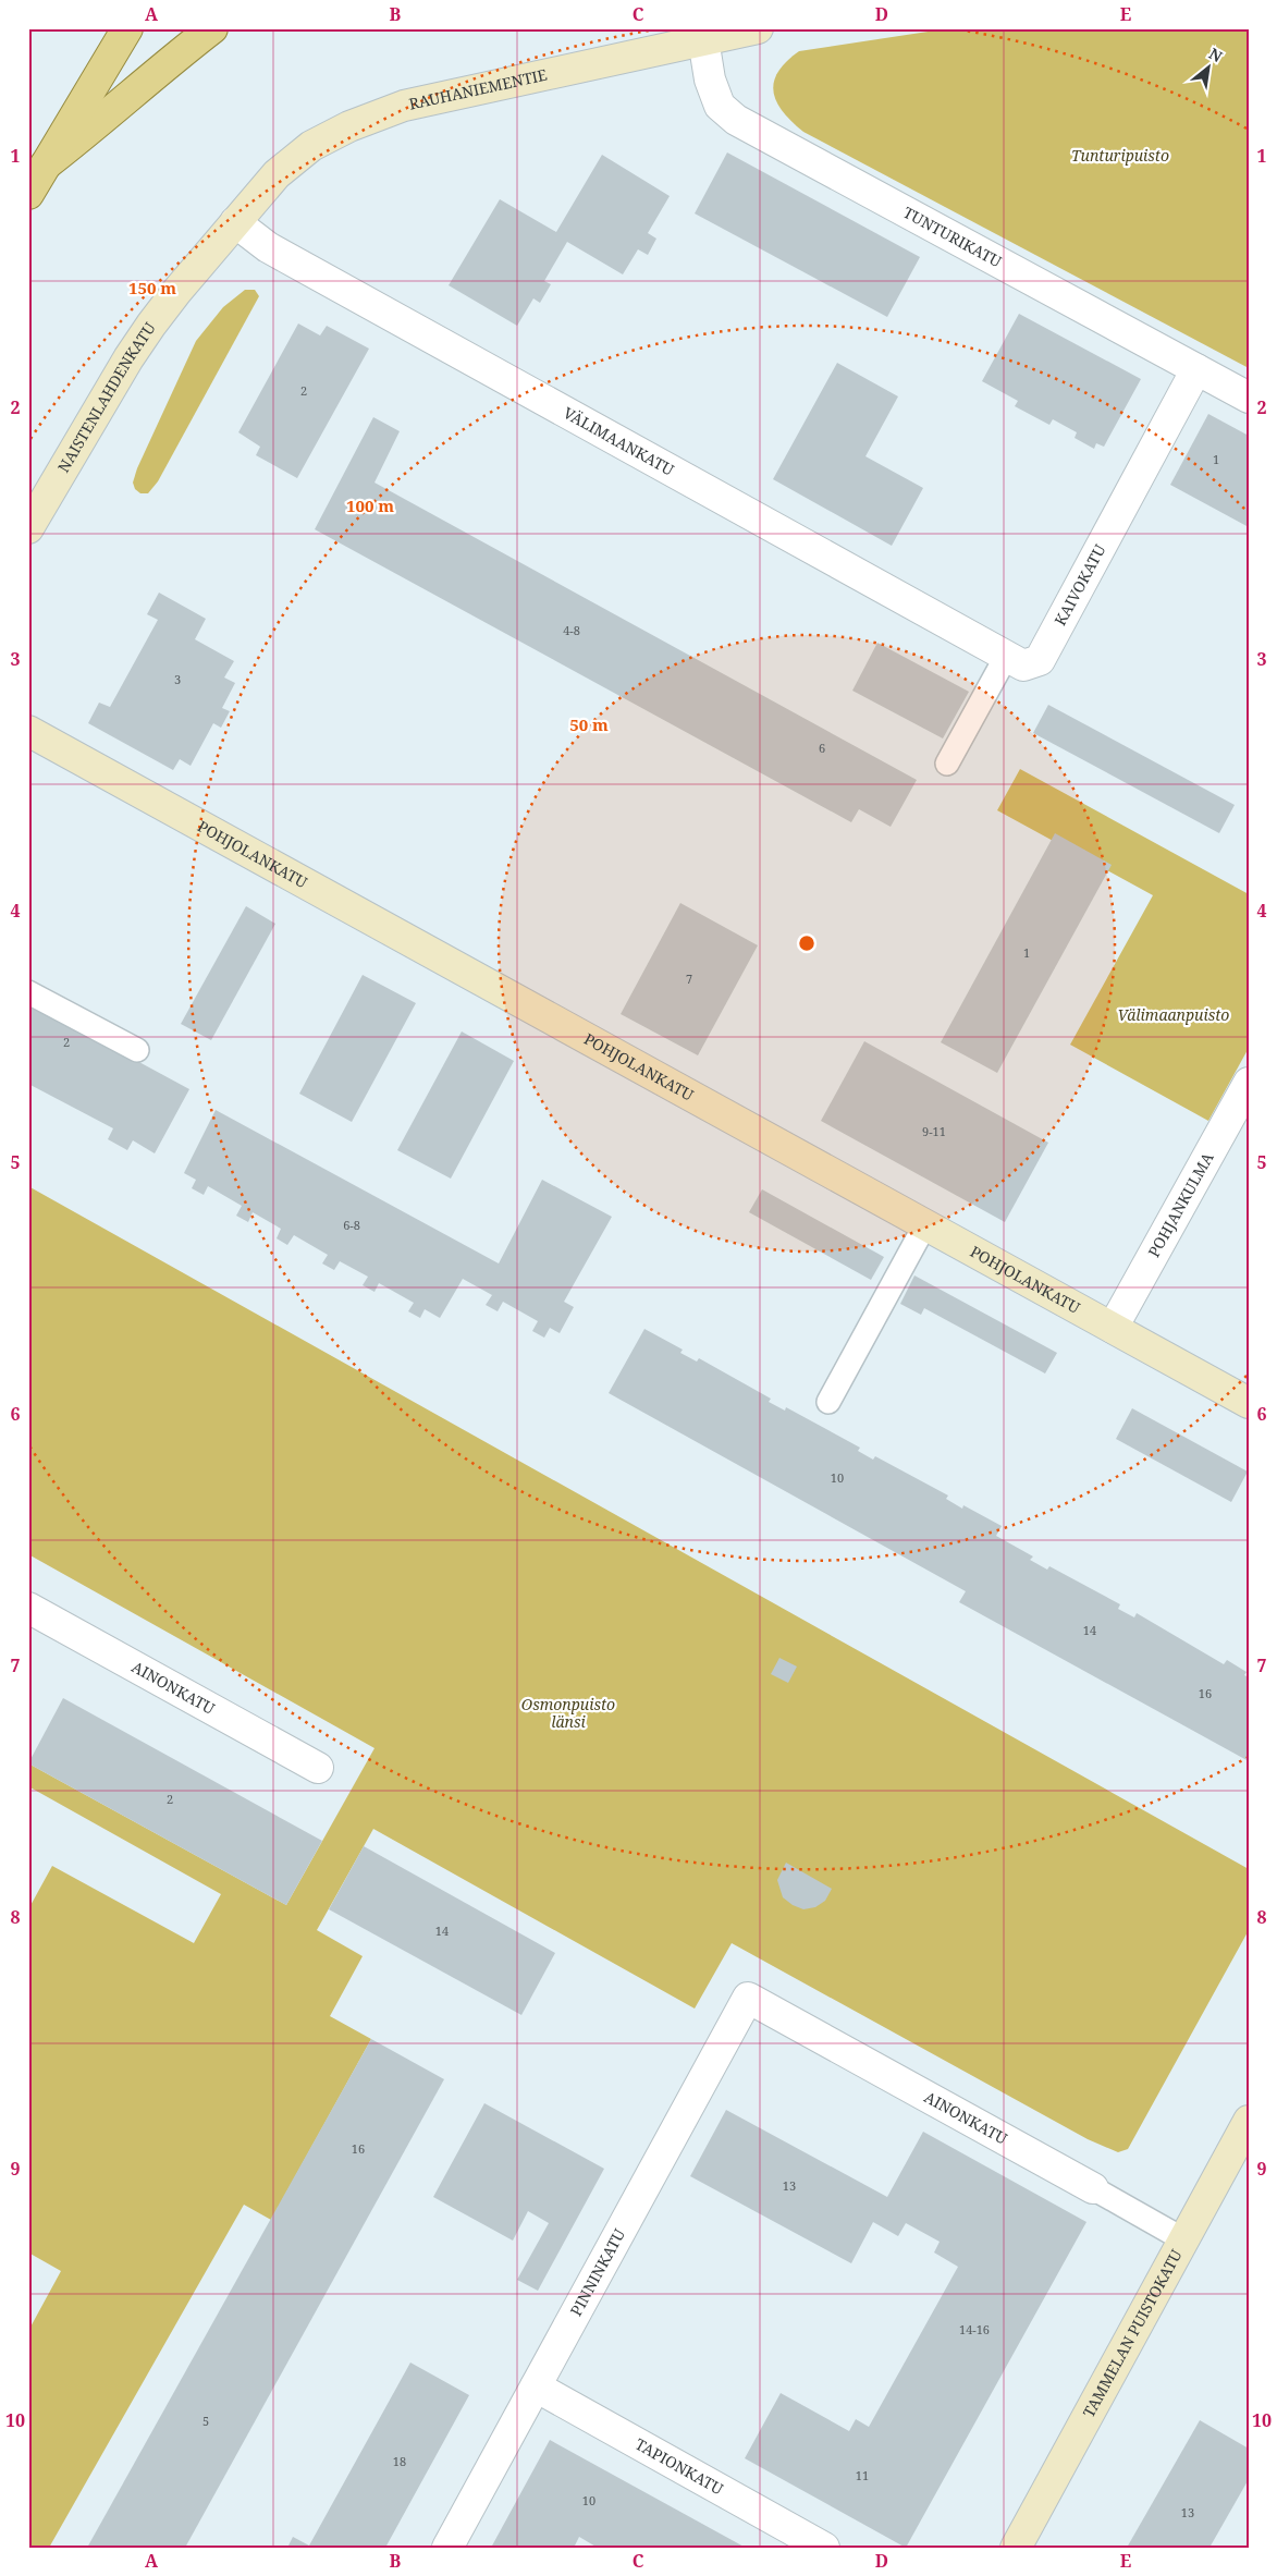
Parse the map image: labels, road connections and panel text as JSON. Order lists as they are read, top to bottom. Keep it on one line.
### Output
{"streets":{"main road":["RAUHANIEMENTIE","NAISTENLAHDENKATU","POHJOLANKATU","TAMMELAN PUISTOKATU"],"street":["TUNTURIKATU","VÄLIMAANKATU","KAIVOKATU","POHJANKULMA","AINONKATU","PINNINKATU","TAPIONKATU"]},"crossings":[["RAUHANIEMENTIE","TUNTURIKATU"],["RAUHANIEMENTIE","NAISTENLAHDENKATU"],["RAUHANIEMENTIE","VÄLIMAANKATU"],["TUNTURIKATU","KAIVOKATU"],["NAISTENLAHDENKATU","VÄLIMAANKATU"],["VÄLIMAANKATU","KAIVOKATU"],["POHJOLANKATU","POHJANKULMA"],["AINONKATU","PINNINKATU"],["AINONKATU","TAMMELAN PUISTOKATU"],["PINNINKATU","TAPIONKATU"]],"parks":["Tunturipuisto","Välimaanpuisto","Osmonpuisto länsi"],"house_numbers":["2","1","4-8","3","6","1","7","2","9-11","6-8","10","14","16","2","14","16","13","14-16","5","18","11","10","13"],"north":"top right","grid":{"columns":["A","B","C","D","E"],"rows":["1","2","3","4","5","6","7","8","9","10"]},"rings":["150 m","100 m","50 m"]}
